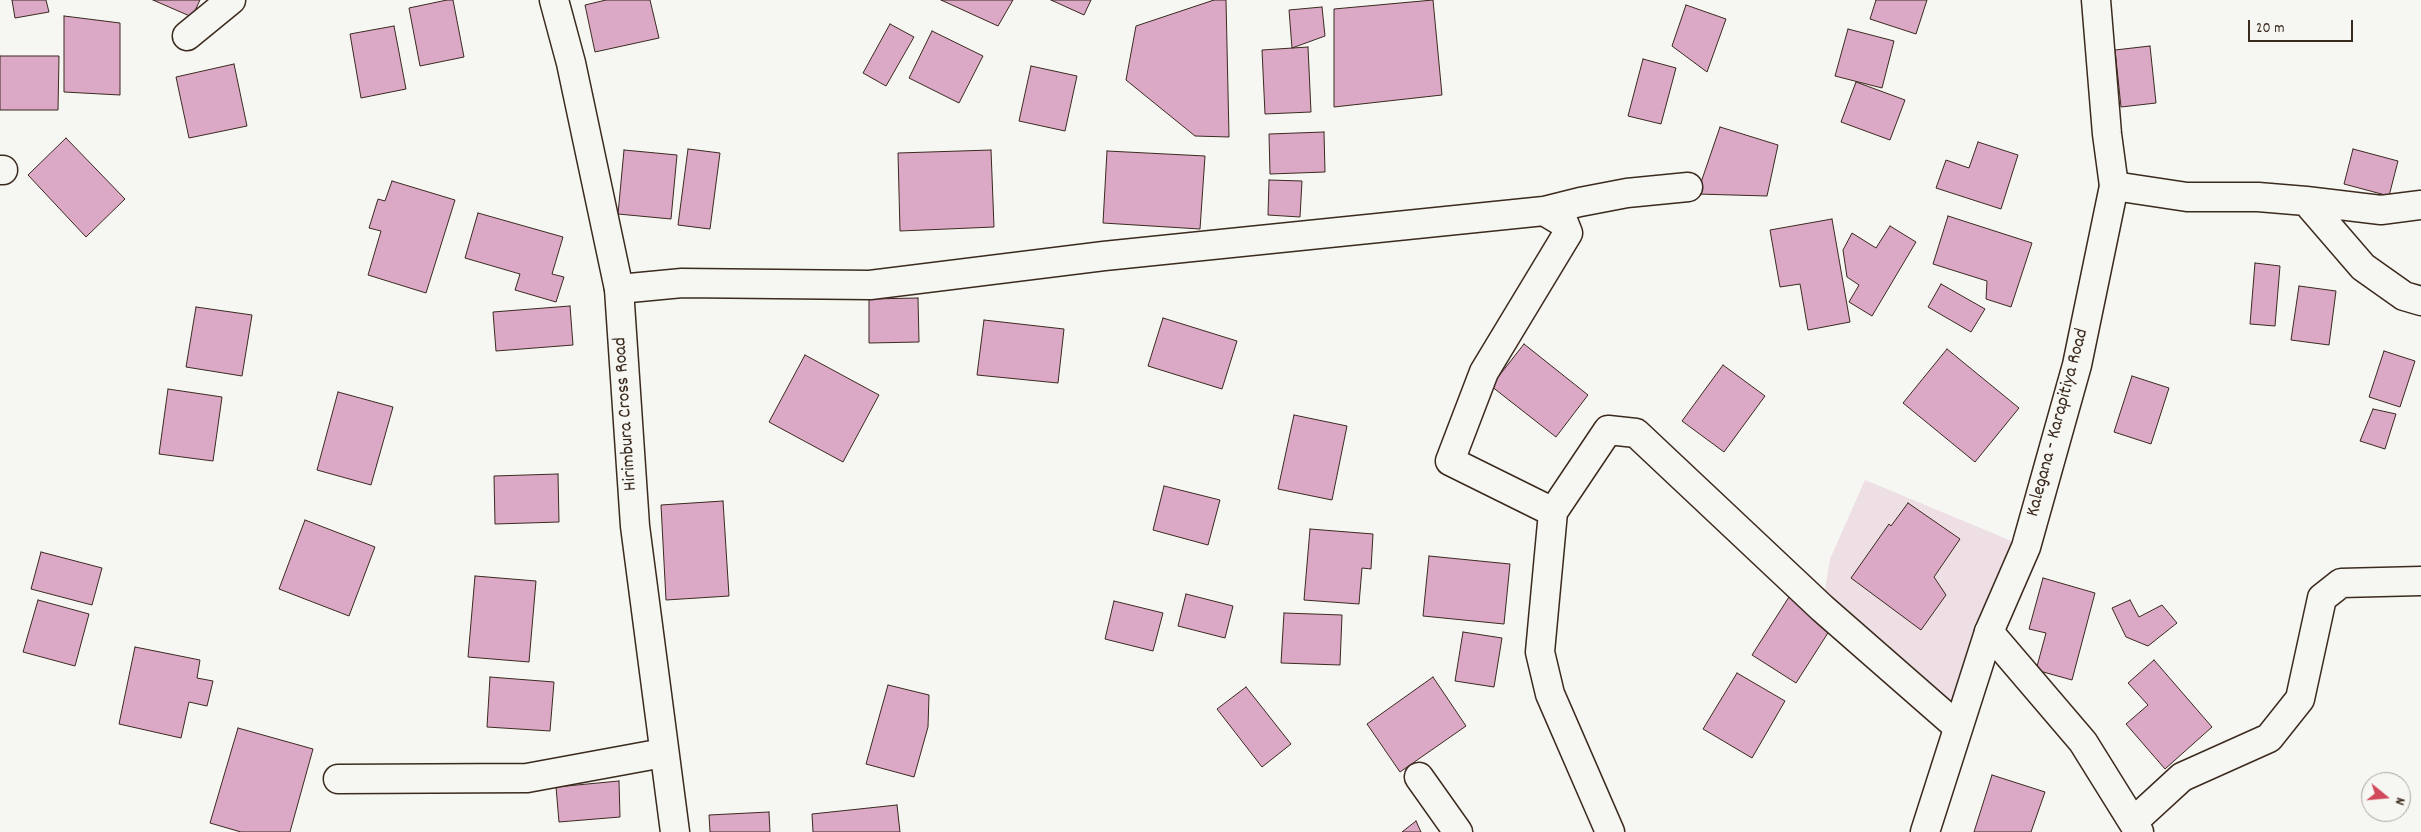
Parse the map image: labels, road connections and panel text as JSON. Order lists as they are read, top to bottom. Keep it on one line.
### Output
{"streets":{"street":["Hirimbura Cross Road","Kalegana - Karapitiya Road"]},"scale_bar":"20 m","north":"right"}
